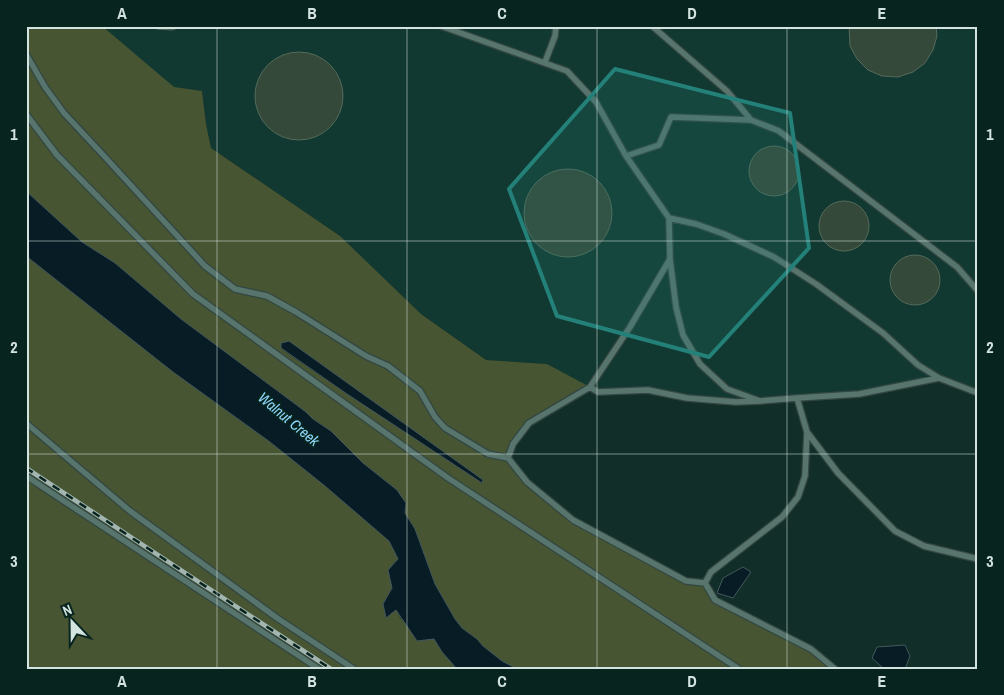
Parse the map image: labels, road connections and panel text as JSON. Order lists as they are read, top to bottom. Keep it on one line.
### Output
{"water":["Walnut Creek"],"north":"top","grid":{"columns":["A","B","C","D","E"],"rows":["1","2","3"]}}
